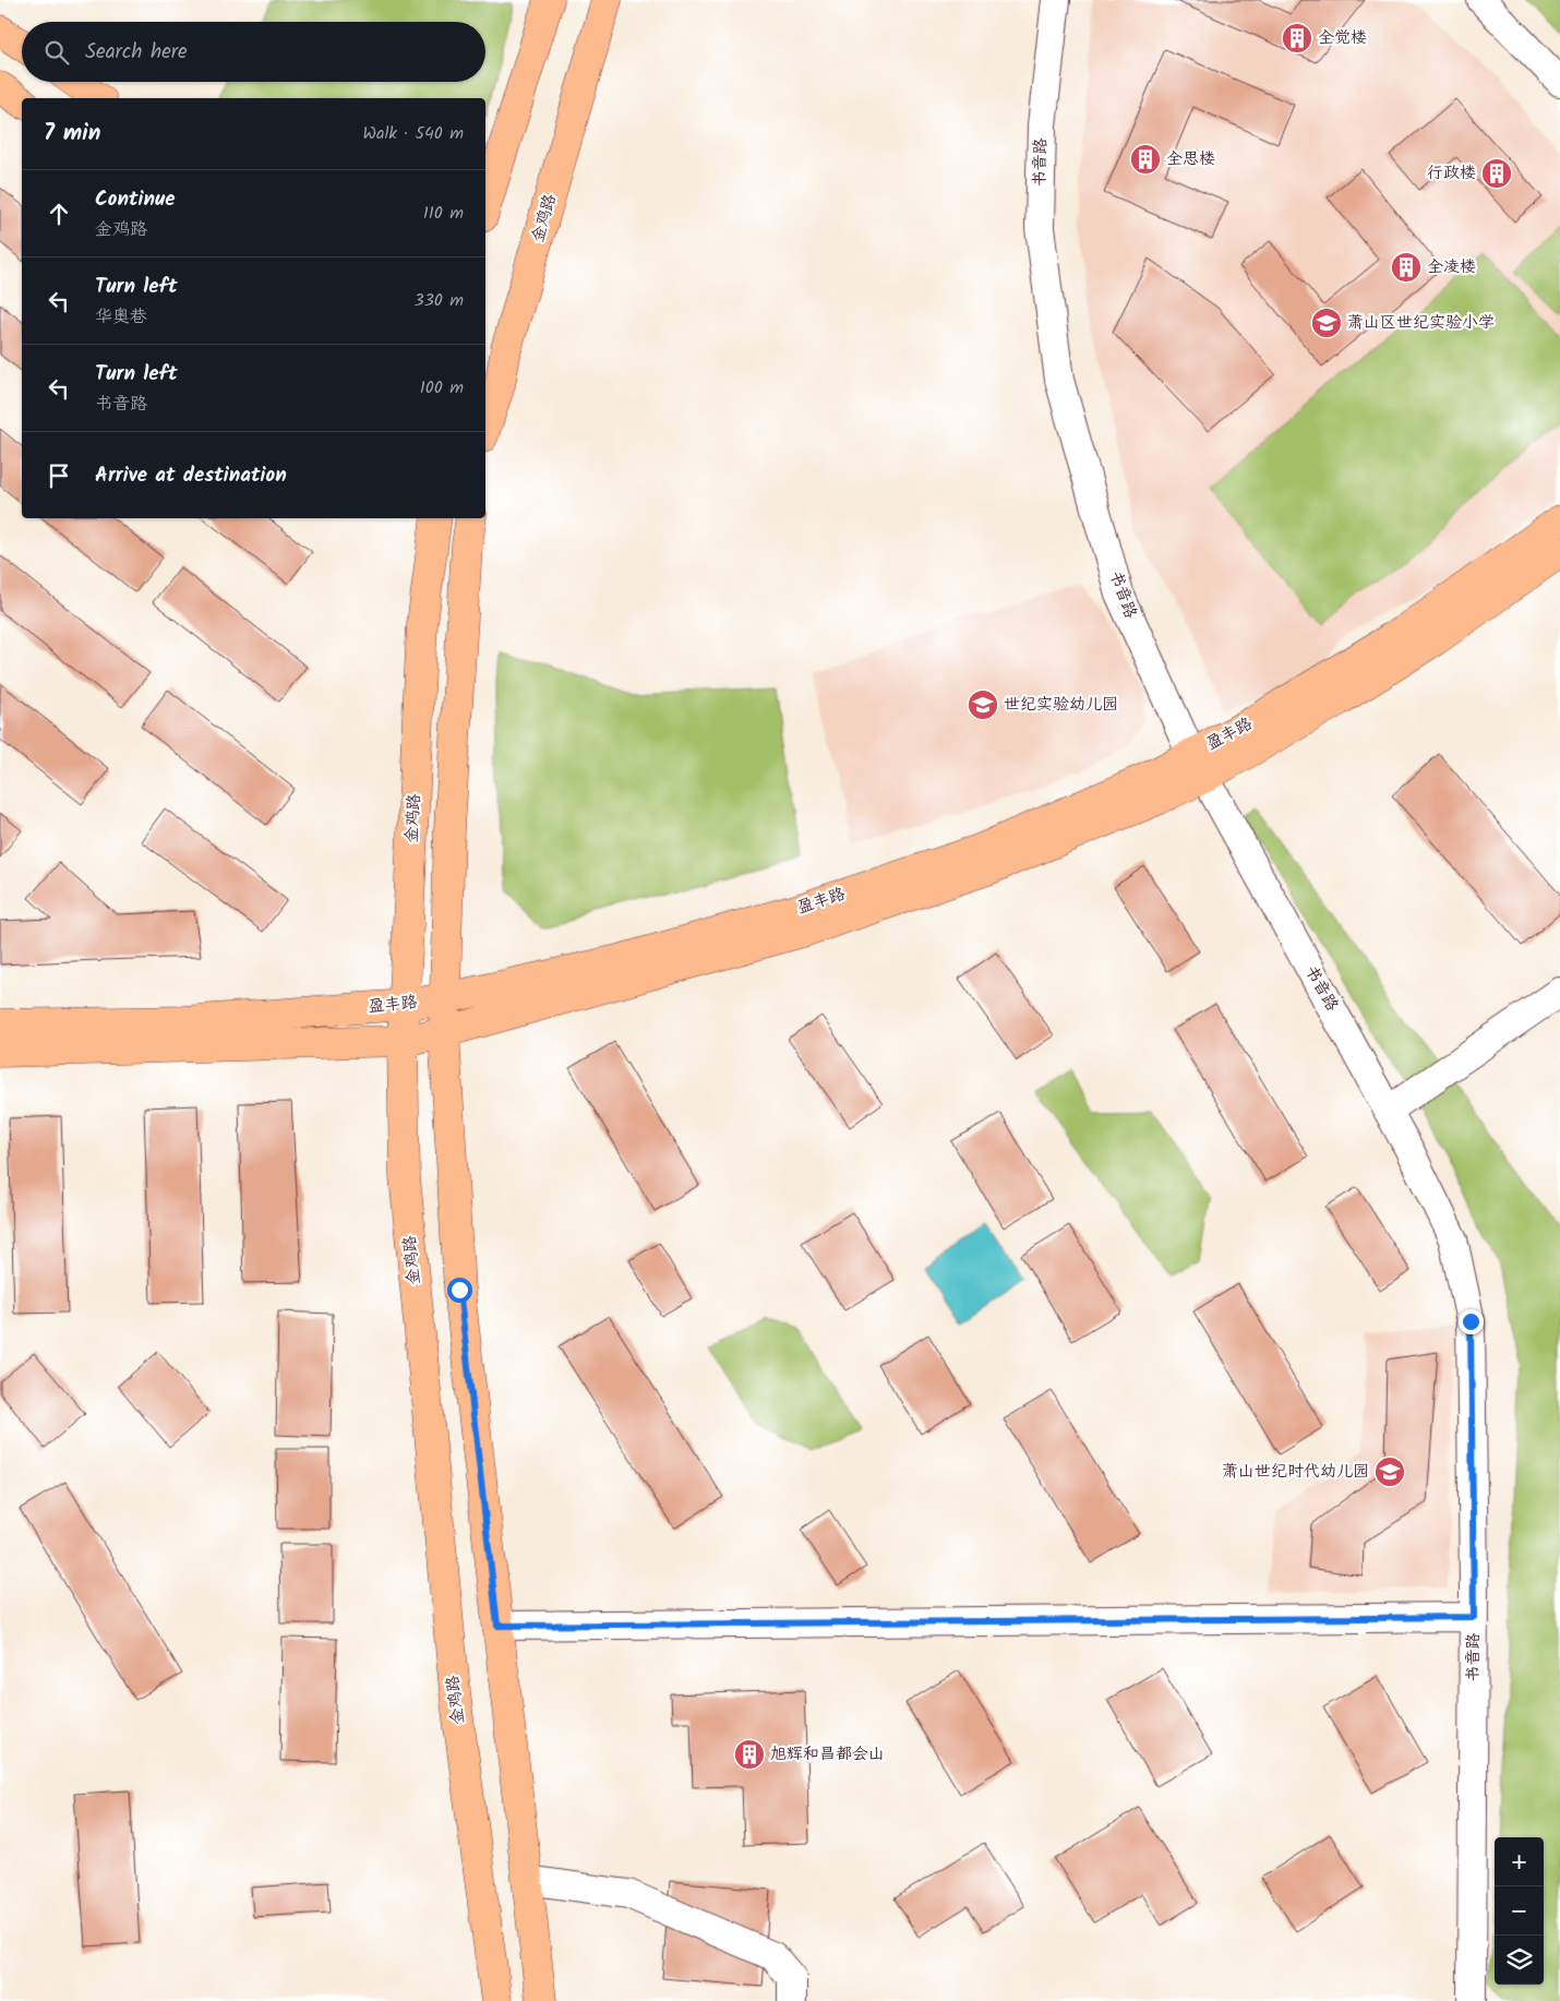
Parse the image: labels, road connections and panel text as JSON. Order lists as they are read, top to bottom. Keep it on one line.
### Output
{"streets":{"main road":["金鸡路","盈丰路"],"street":["书音路"]},"crossings":[["书音路","盈丰路"],["金鸡路","盈丰路"]],"places":{"building":["全觉楼","全思楼","行政楼","全凌楼","旭辉和昌都会山"],"school or university":["萧山区世纪实验小学","世纪实验幼儿园","萧山世纪时代幼儿园"]},"page":{"search":"Search here","heading":["7 min","Walk · 540 m"],"list":[["Continue","金鸡路","110 m"],["Turn left","华奥巷","330 m"],["Turn left","书音路","100 m"],"Arrive at destination"],"map_buttons":["+","−"]}}
